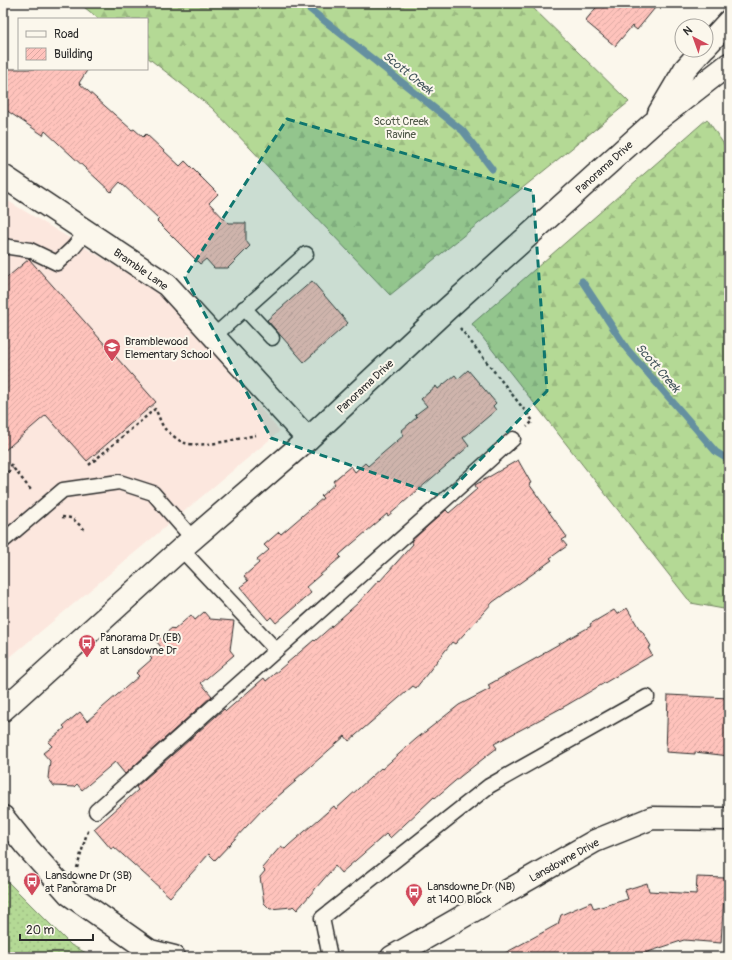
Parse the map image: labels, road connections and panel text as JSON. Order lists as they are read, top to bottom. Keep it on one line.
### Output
{"streets":{"street":["Panorama Drive","Bramble Lane","Lansdowne Drive"]},"crossings":[["Panorama Drive","Bramble Lane"]],"water":["Scott Creek"],"parks":["Scott Creek Ravine"],"places":{"school or university":["Bramblewood Elementary School"],"bus stop":["Panorama Dr (EB) at Lansdowne Dr","Lansdowne Dr (SB) at Panorama Dr","Lansdowne Dr (NB) at 1400 Block"]},"legend":["Road","Building"],"scale_bar":"20 m","north":"top left"}
